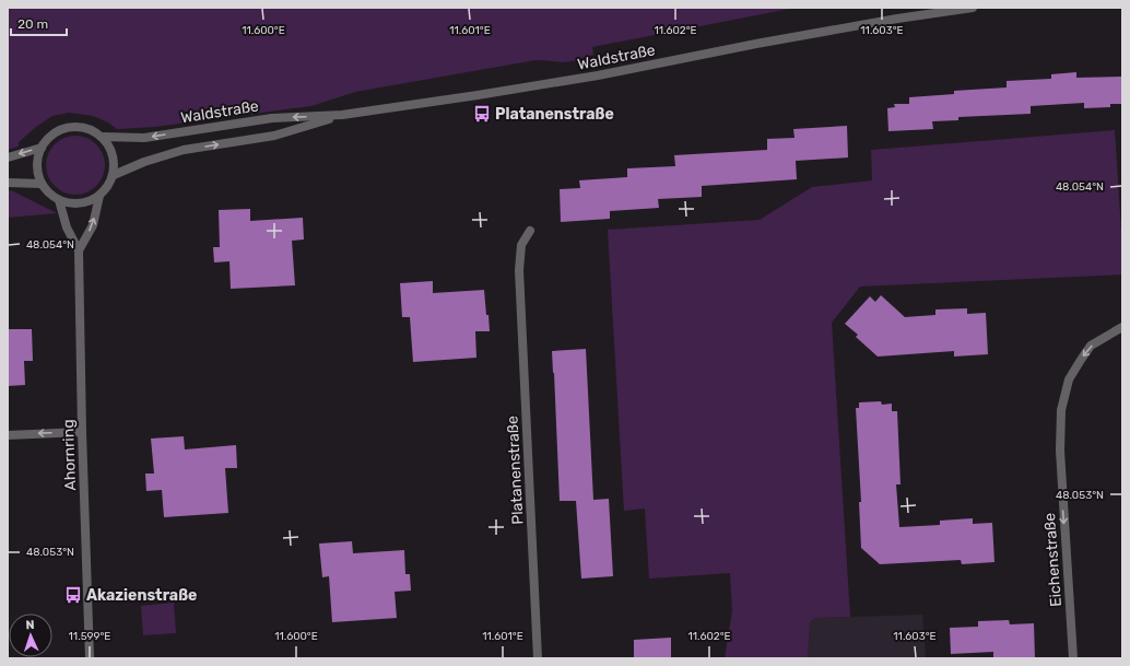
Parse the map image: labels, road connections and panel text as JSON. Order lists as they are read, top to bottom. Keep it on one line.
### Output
{"streets":{"street":["Waldstraße","Ahornring","Platanenstraße","Eichenstraße"]},"crossings":[["Waldstraße","Ahornring"]],"one_way":["Eichenstraße"],"places":{"bus stop":["Platanenstraße","Akazienstraße"]},"scale_bar":"20 m","north":"top","coordinates":["11.600°E","11.601°E","11.602°E","11.603°E","48.054°N","48.053°N","11.599°E"]}
